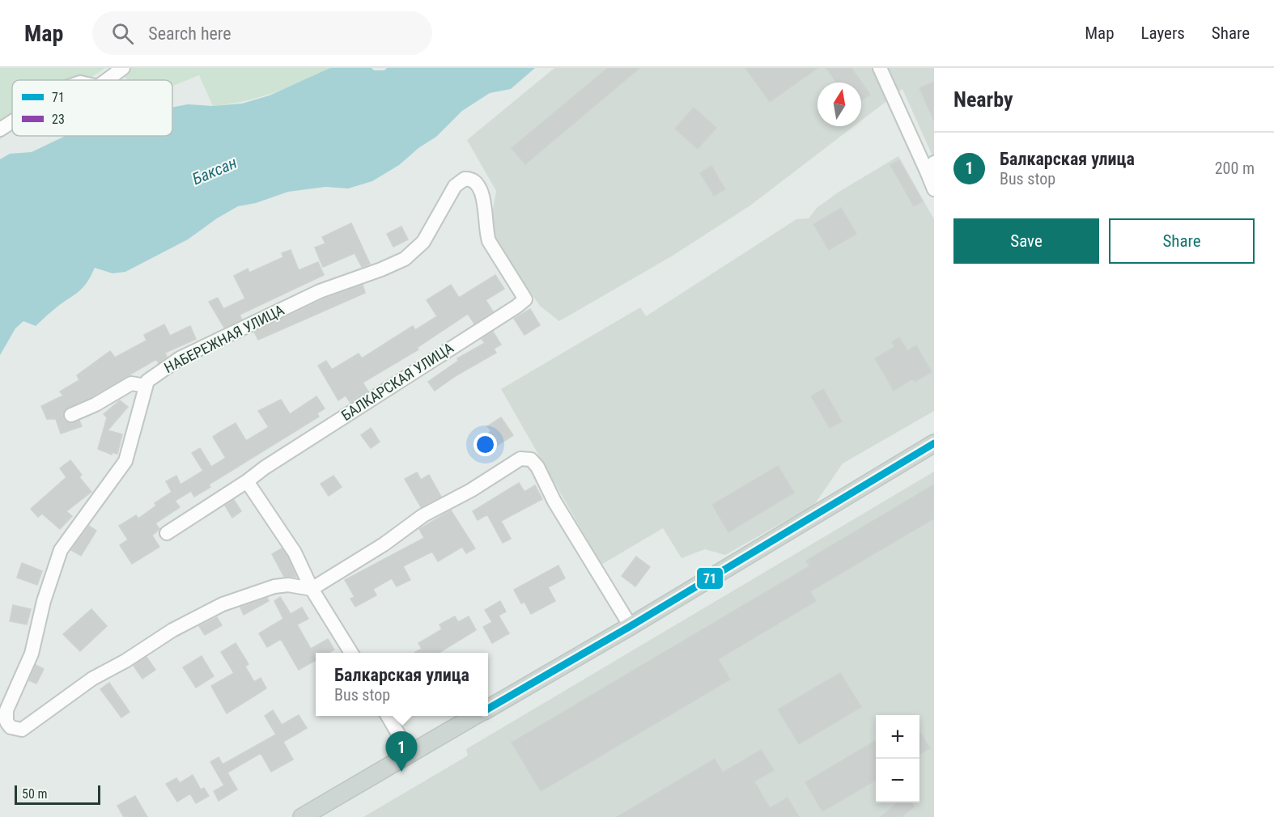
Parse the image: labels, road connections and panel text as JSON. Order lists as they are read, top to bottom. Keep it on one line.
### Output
{"streets":{"street":["НАБЕРЕЖНАЯ УЛИЦА","БАЛКАРСКАЯ УЛИЦА"]},"crossings":[["НАБЕРЕЖНАЯ УЛИЦА","БАЛКАРСКАЯ УЛИЦА"]],"water":["Баксан"],"lines":["transit line 71"],"legend":["71","23"],"scale_bar":"50 m","north":"top","page":{"header":"Map","search":"Search here","nav":["Map","Layers","Share"],"heading":"Nearby","list":[{"mark":"1","name":"Балкарская улица","note":"Bus stop","value":"200 m"}],"buttons":["Save","Share"],"popup":["Балкарская улица","Bus stop"],"map_buttons":["+","−"],"pins":"1","scale":"50 m"}}
